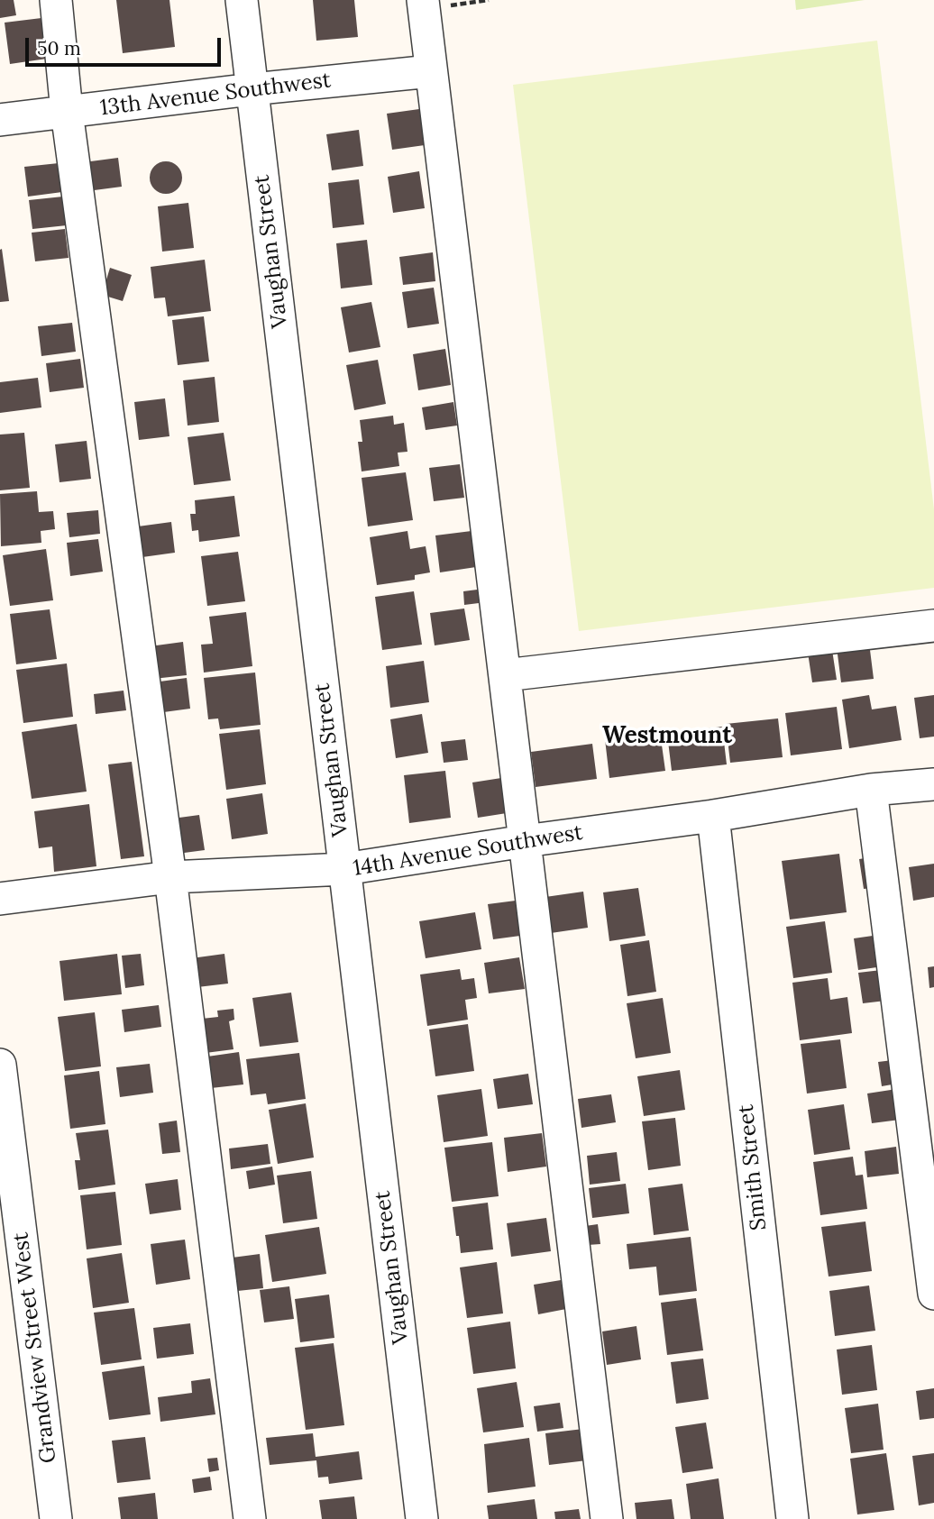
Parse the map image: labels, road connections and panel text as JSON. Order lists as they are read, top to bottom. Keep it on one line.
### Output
{"streets":{"street":["13th Avenue Southwest","Vaughan Street","14th Avenue Southwest","Smith Street","Grandview Street West"]},"crossings":[["13th Avenue Southwest","Vaughan Street"],["Vaughan Street","14th Avenue Southwest"],["14th Avenue Southwest","Smith Street"]],"districts":["Westmount"],"scale_bar":"50 m"}
